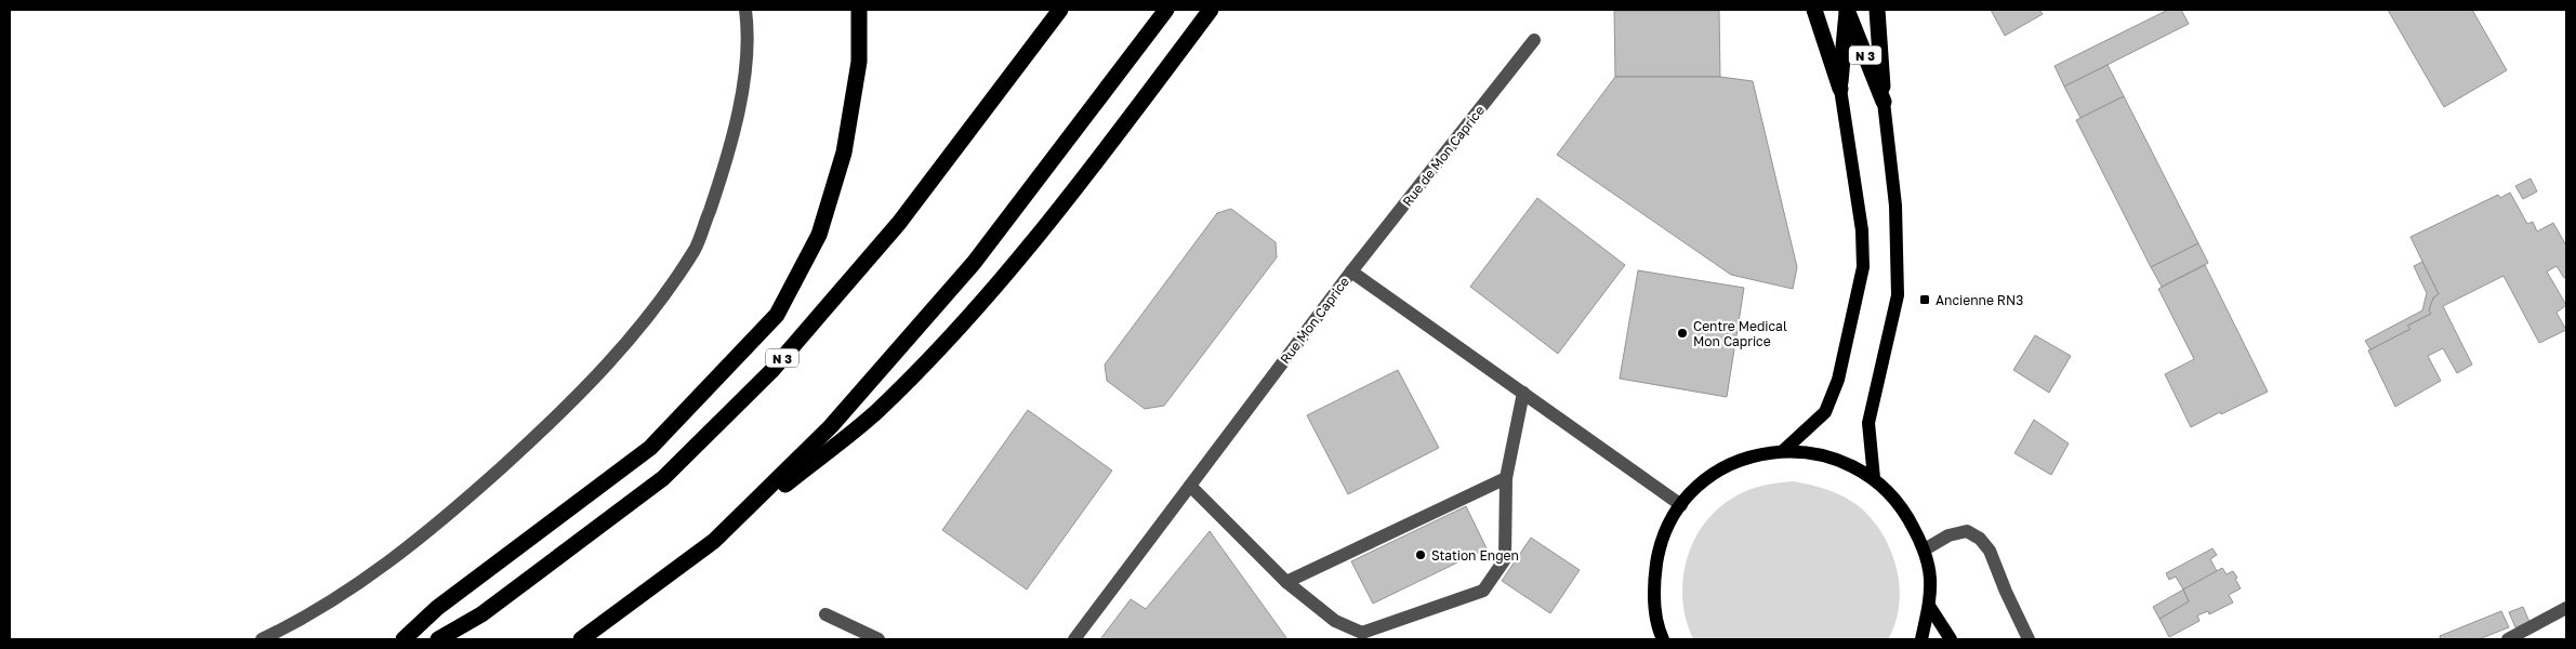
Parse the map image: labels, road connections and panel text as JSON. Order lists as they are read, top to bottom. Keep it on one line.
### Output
{"streets":{"highway":["N 3"],"street":["Rue de Mon Caprice","Rue Mon Caprice"]},"crossings":[["Rue de Mon Caprice","Rue Mon Caprice"]],"places":{"transit":["Ancienne RN3"],"other":["Centre Medical Mon Caprice","Station Engen"]}}
